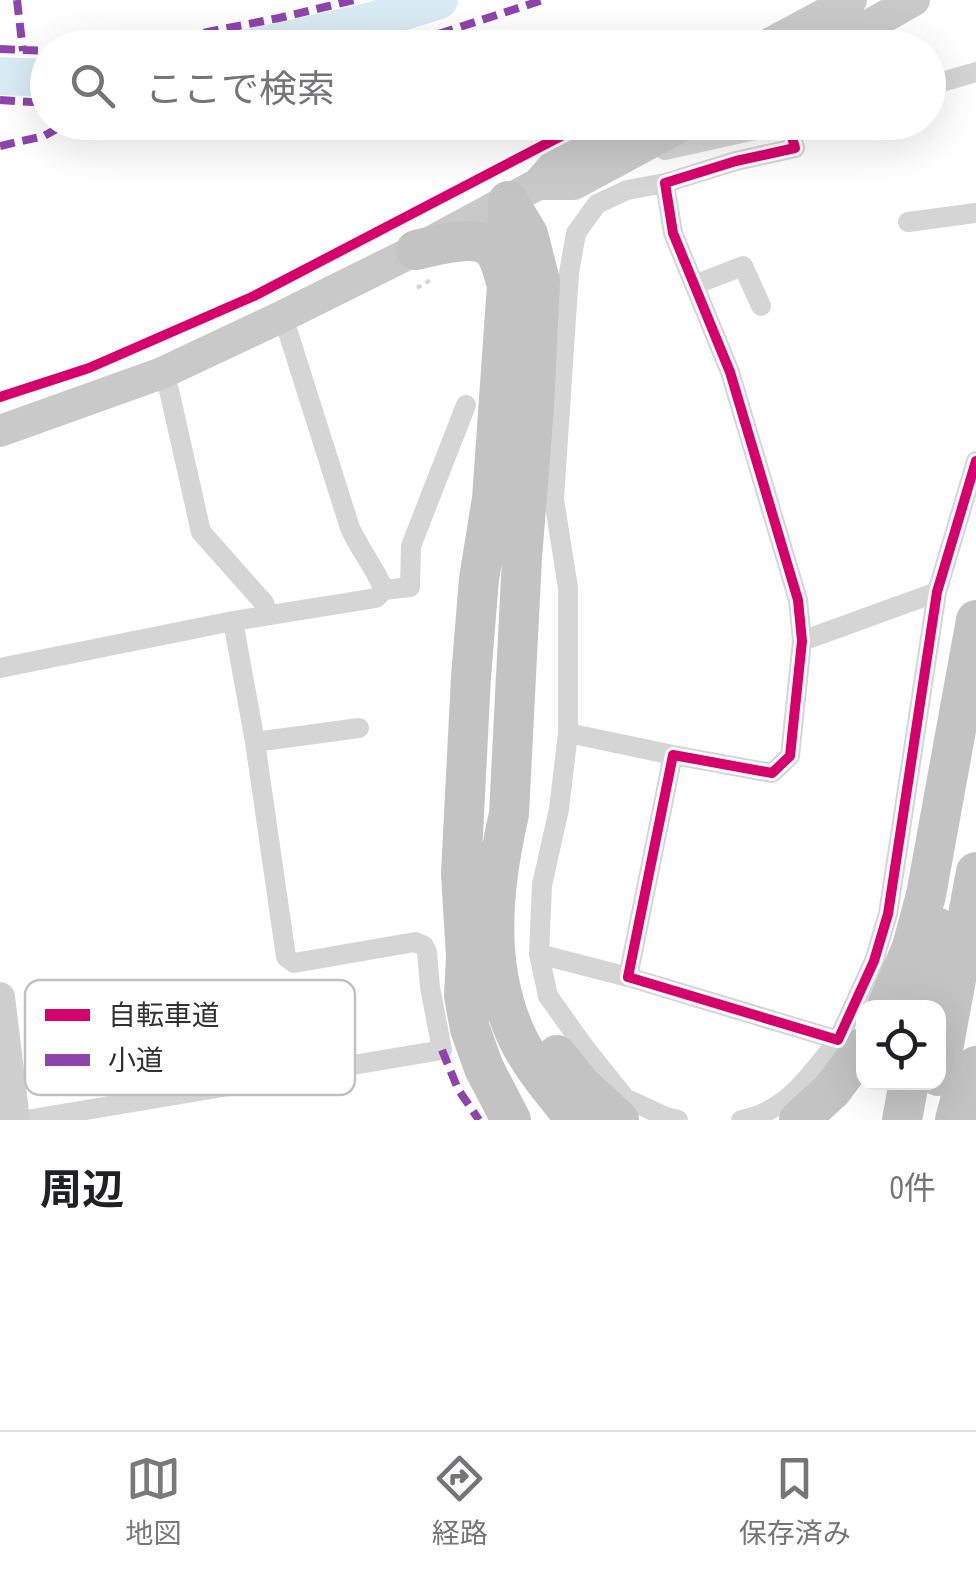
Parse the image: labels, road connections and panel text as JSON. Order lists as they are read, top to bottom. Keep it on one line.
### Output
{"legend":["自転車道","小道"],"page":{"search":"ここで検索","heading":["周辺","0件"],"nav":["地図","経路","保存済み"]}}
